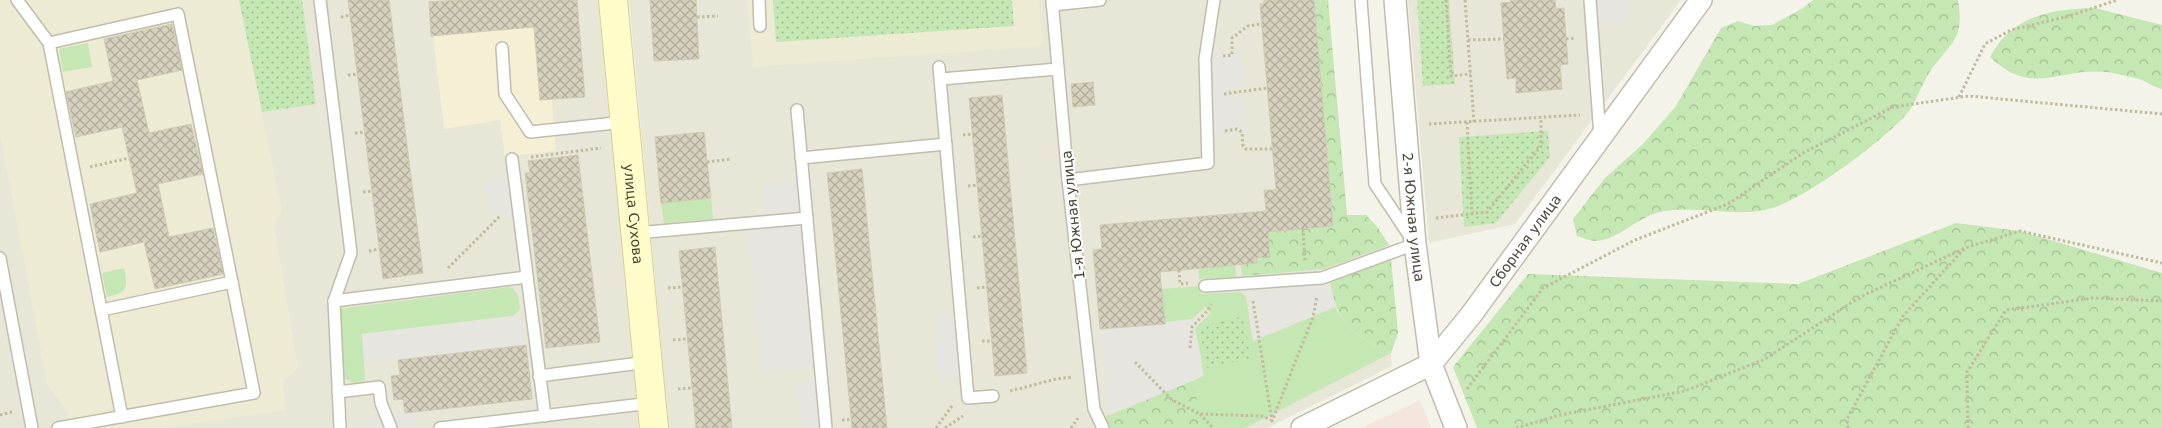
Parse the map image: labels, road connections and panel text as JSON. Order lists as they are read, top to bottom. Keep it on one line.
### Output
{"streets":{"street":["улица Сухова","2-я Южная улица","Сборная улица"],"lane":["1-я Южная улица"]},"crossings":[["2-я Южная улица","Сборная улица"]]}
